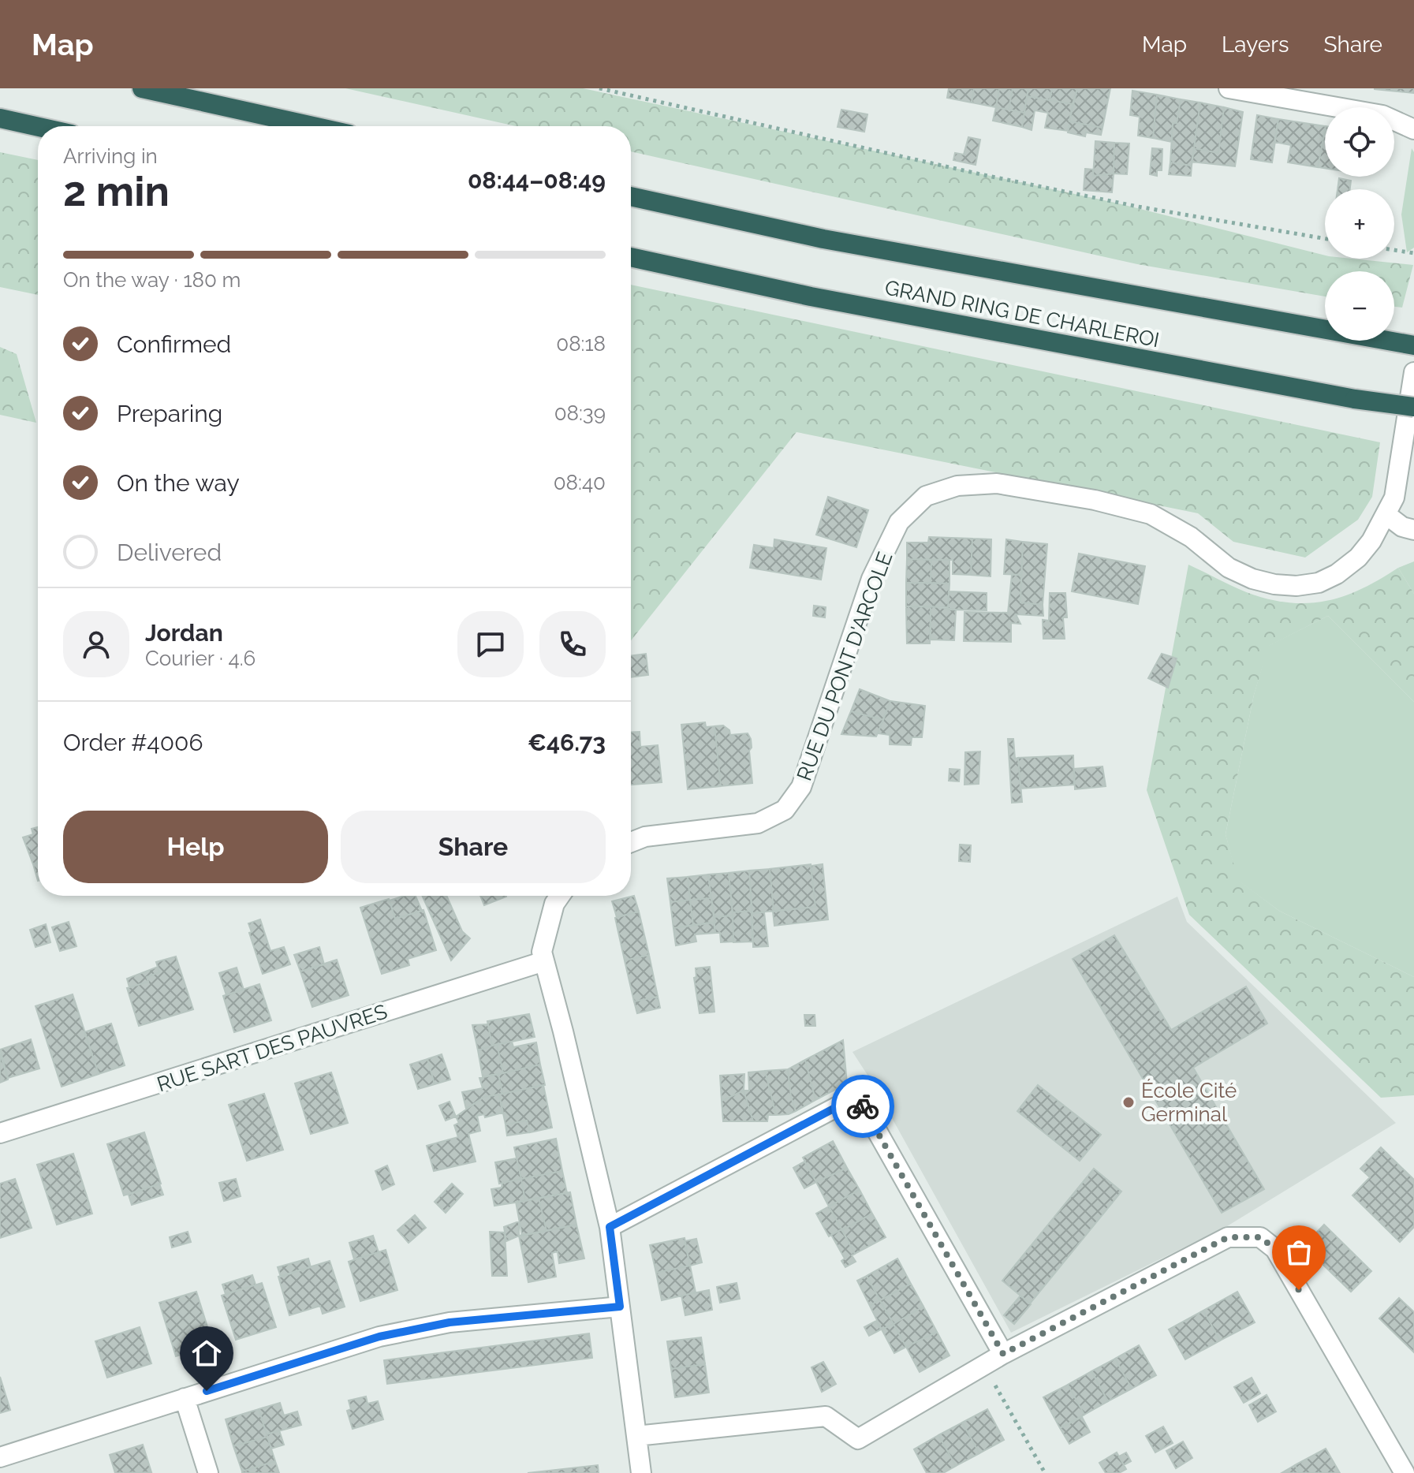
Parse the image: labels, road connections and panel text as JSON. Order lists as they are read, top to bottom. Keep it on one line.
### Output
{"streets":{"highway":["GRAND RING DE CHARLEROI"],"street":["RUE DU PONT D'ARCOLE","RUE SART DES PAUVRES"]},"places":["École Cité Germinal"],"page":{"header":"Map","nav":["Map","Layers","Share"],"map_buttons":["+","−"],"heading":["2 min","Arriving in","08:44–08:49"],"panel":["Jordan","Courier · 4.6","Order #4006","€46.73"],"bar":"On the way · 180 m","list":[["Confirmed","08:18"],["Preparing","08:39"],["On the way","08:40"],"Delivered"],"buttons":["Help","Share"]}}
